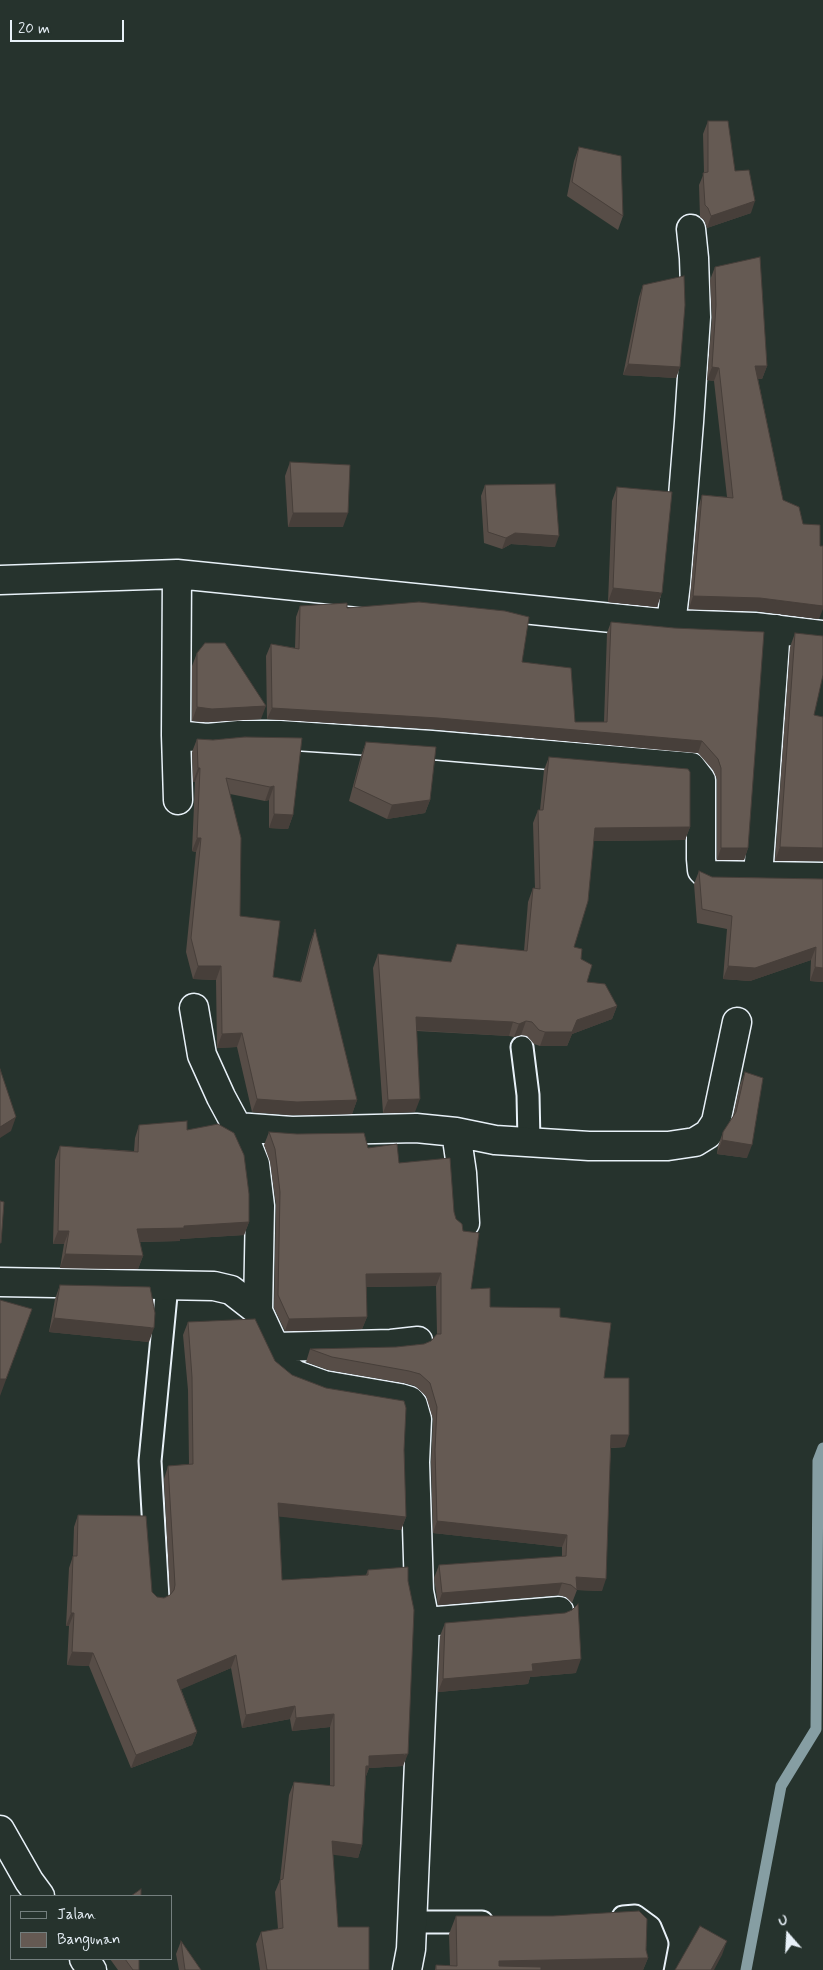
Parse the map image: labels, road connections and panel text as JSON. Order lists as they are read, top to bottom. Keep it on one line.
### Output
{"legend":["Jalan","Bangunan"],"scale_bar":"20 m","north":"top"}
